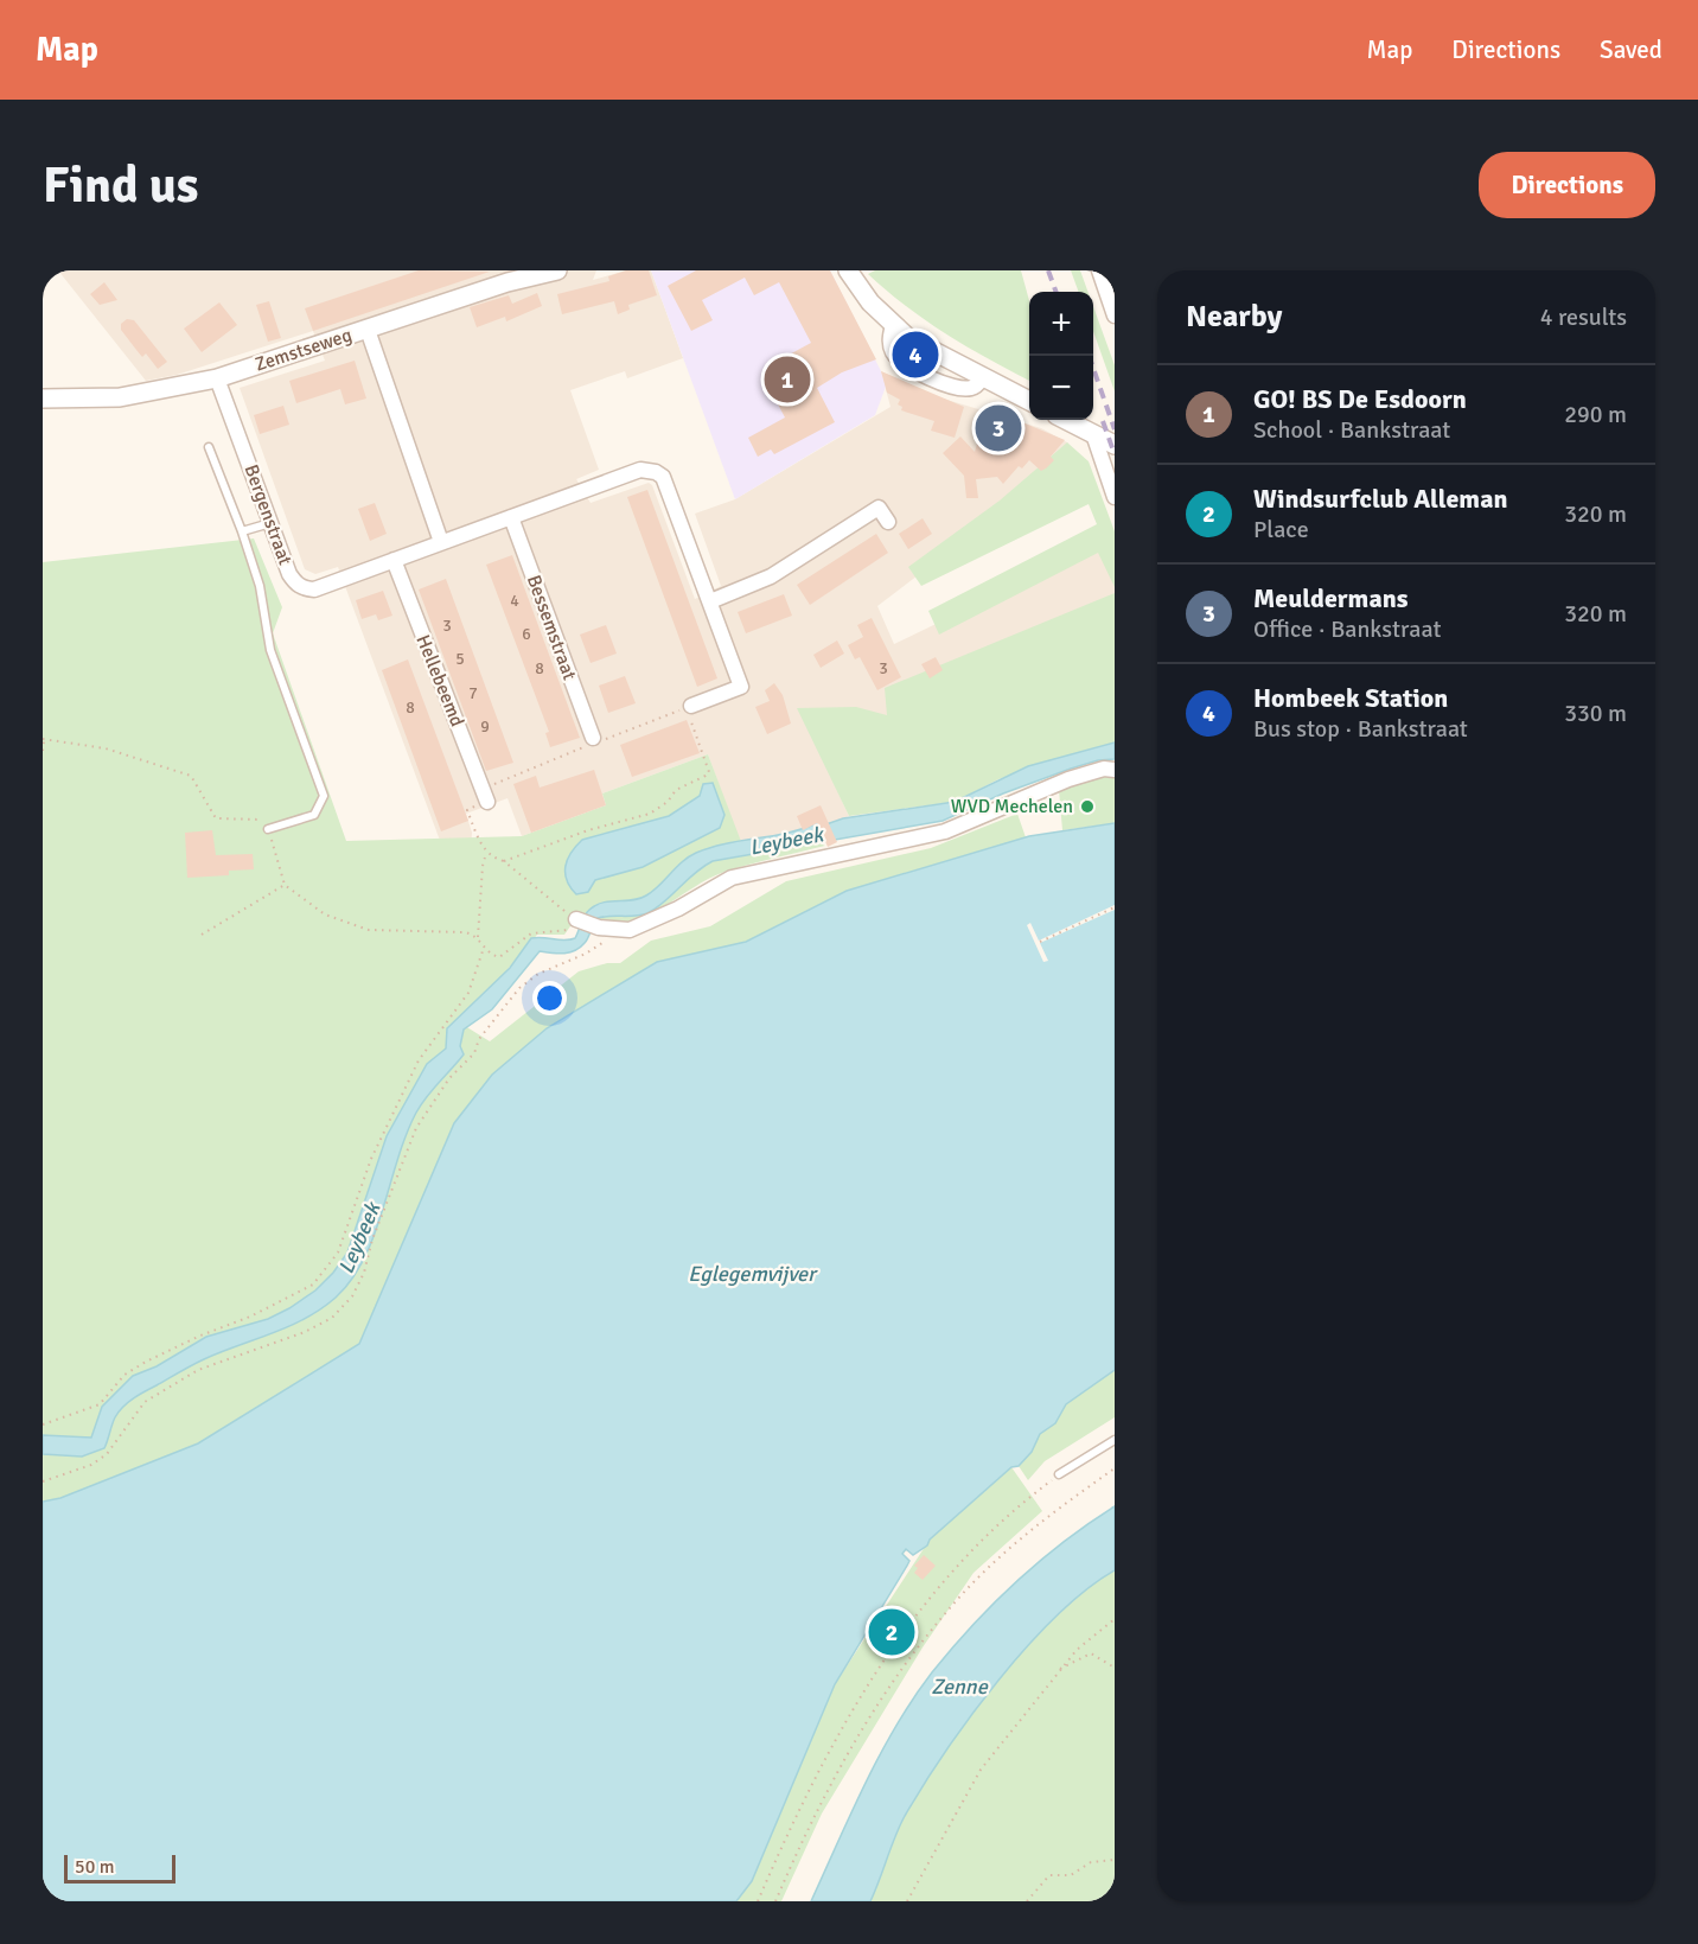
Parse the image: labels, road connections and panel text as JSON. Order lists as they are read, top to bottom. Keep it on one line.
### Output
{"streets":{"street":["Zemstseweg","Bergenstraat","Bessemstraat","Hellebeemd"]},"crossings":[["Zemstseweg","Bergenstraat"],["Bergenstraat","Bessemstraat"],["Bergenstraat","Hellebeemd"]],"water":["Leybeek","Eglegemvijver","Zenne"],"places":["WVD Mechelen"],"house_numbers":["4","3","6","5","8","3","7","8","9"],"scale_bar":"50 m","page":{"header":"Map","nav":["Map","Directions","Saved"],"buttons":"Directions","title":"Find us","heading":["Nearby","4 results"],"map_buttons":["+","−"],"pins":["4","1","3","2"],"list":[{"mark":"1","name":"GO! BS De Esdoorn","note":"School · Bankstraat","value":"290 m"},{"mark":"2","name":"Windsurfclub Alleman","note":"Place","value":"320 m"},{"mark":"3","name":"Meuldermans","note":"Office · Bankstraat","value":"320 m"},{"mark":"4","name":"Hombeek Station","note":"Bus stop · Bankstraat","value":"330 m"}],"scale":"50 m"}}
